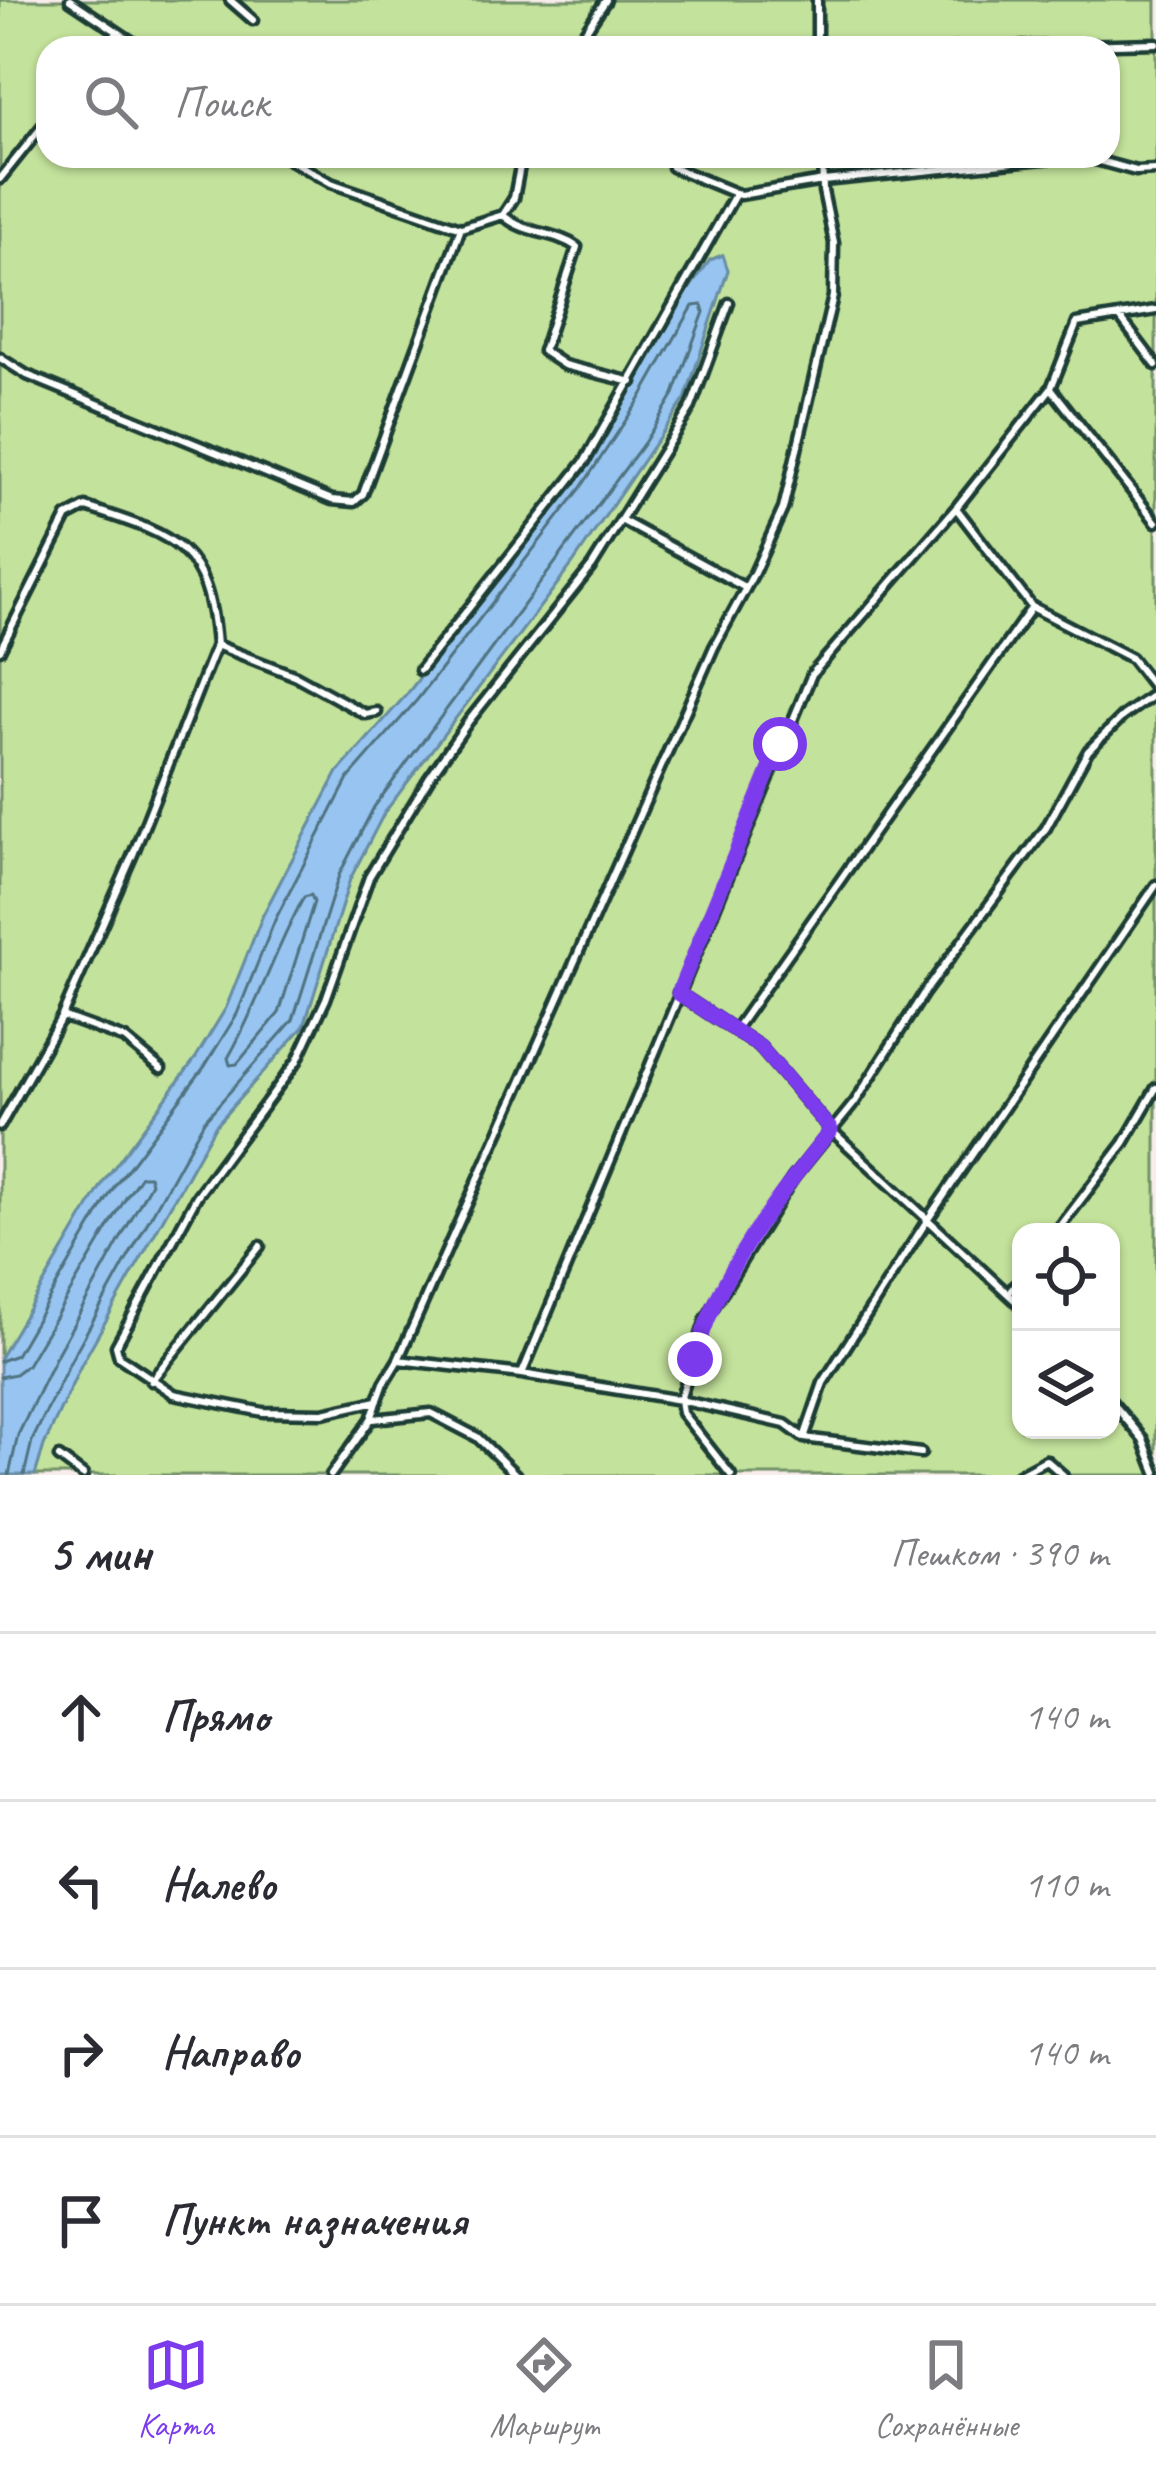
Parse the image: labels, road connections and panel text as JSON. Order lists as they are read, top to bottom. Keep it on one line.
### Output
{"page":{"search":"Поиск","heading":["5 мин","Пешком · 390 m"],"list":[["Прямо","140 m"],["Налево","110 m"],["Направо","140 m"],"Пункт назначения"],"nav":["Карта","Маршрут","Сохранённые"]}}
